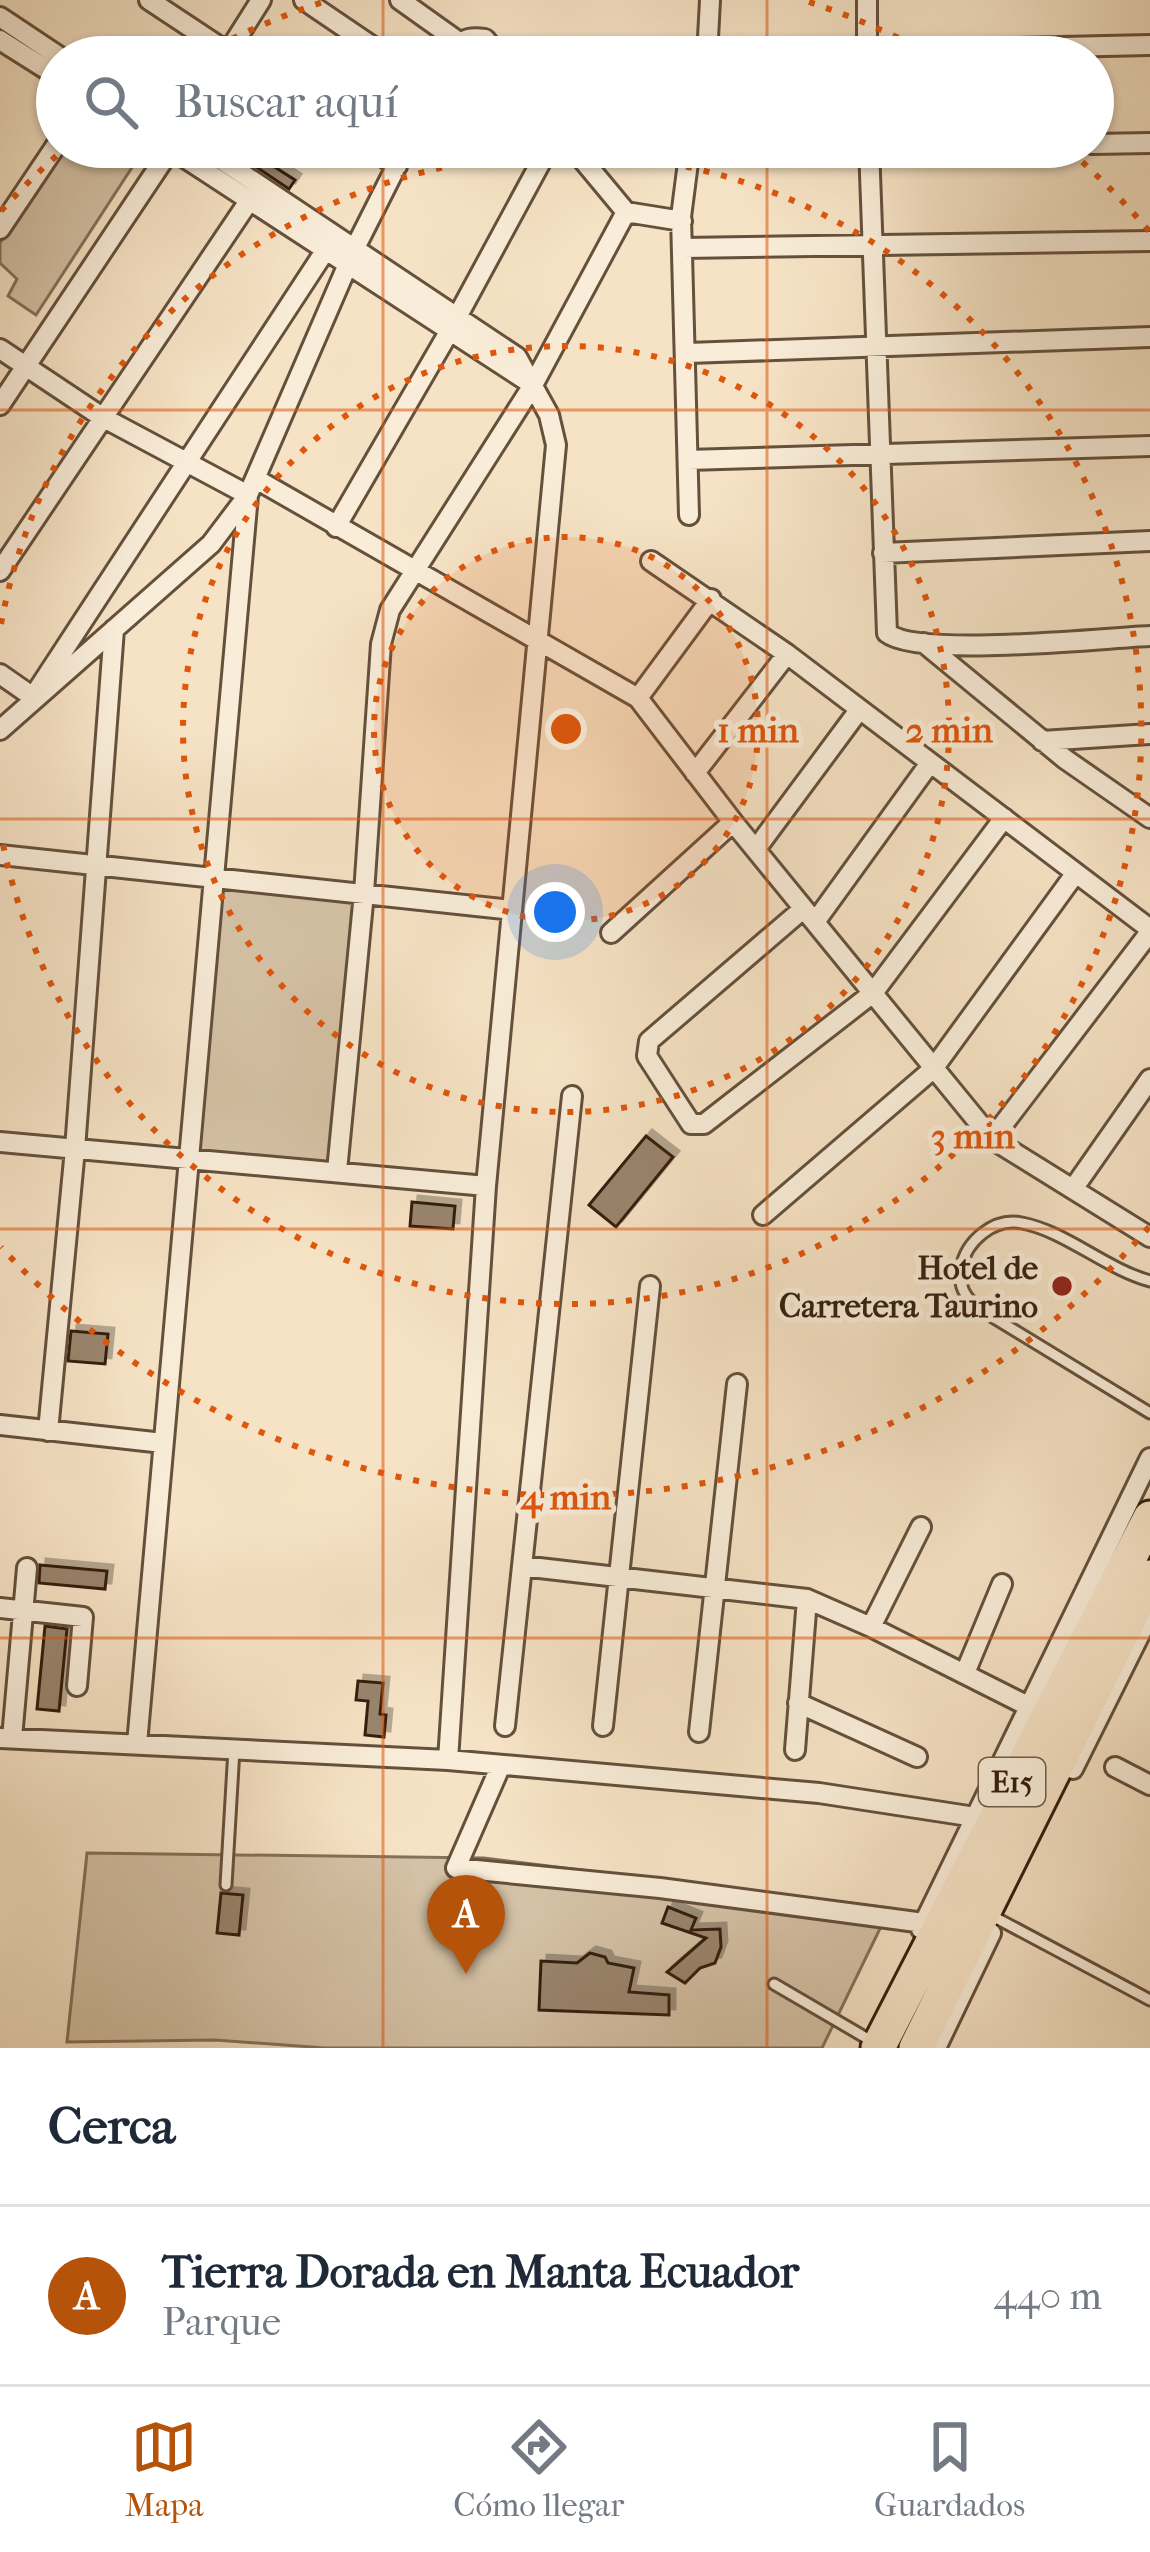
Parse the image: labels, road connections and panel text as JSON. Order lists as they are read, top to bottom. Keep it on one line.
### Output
{"streets":{"highway":["E15"]},"places":["Hotel de Carretera Taurino"],"page":{"search":"Buscar aquí","pins":"A","heading":"Cerca","list":[{"mark":"A","name":"Tierra Dorada en Manta Ecuador","note":"Parque","value":"440 m"}],"nav":["Mapa","Cómo llegar","Guardados"]},"rings":["1 min","2 min","3 min","4 min"]}
